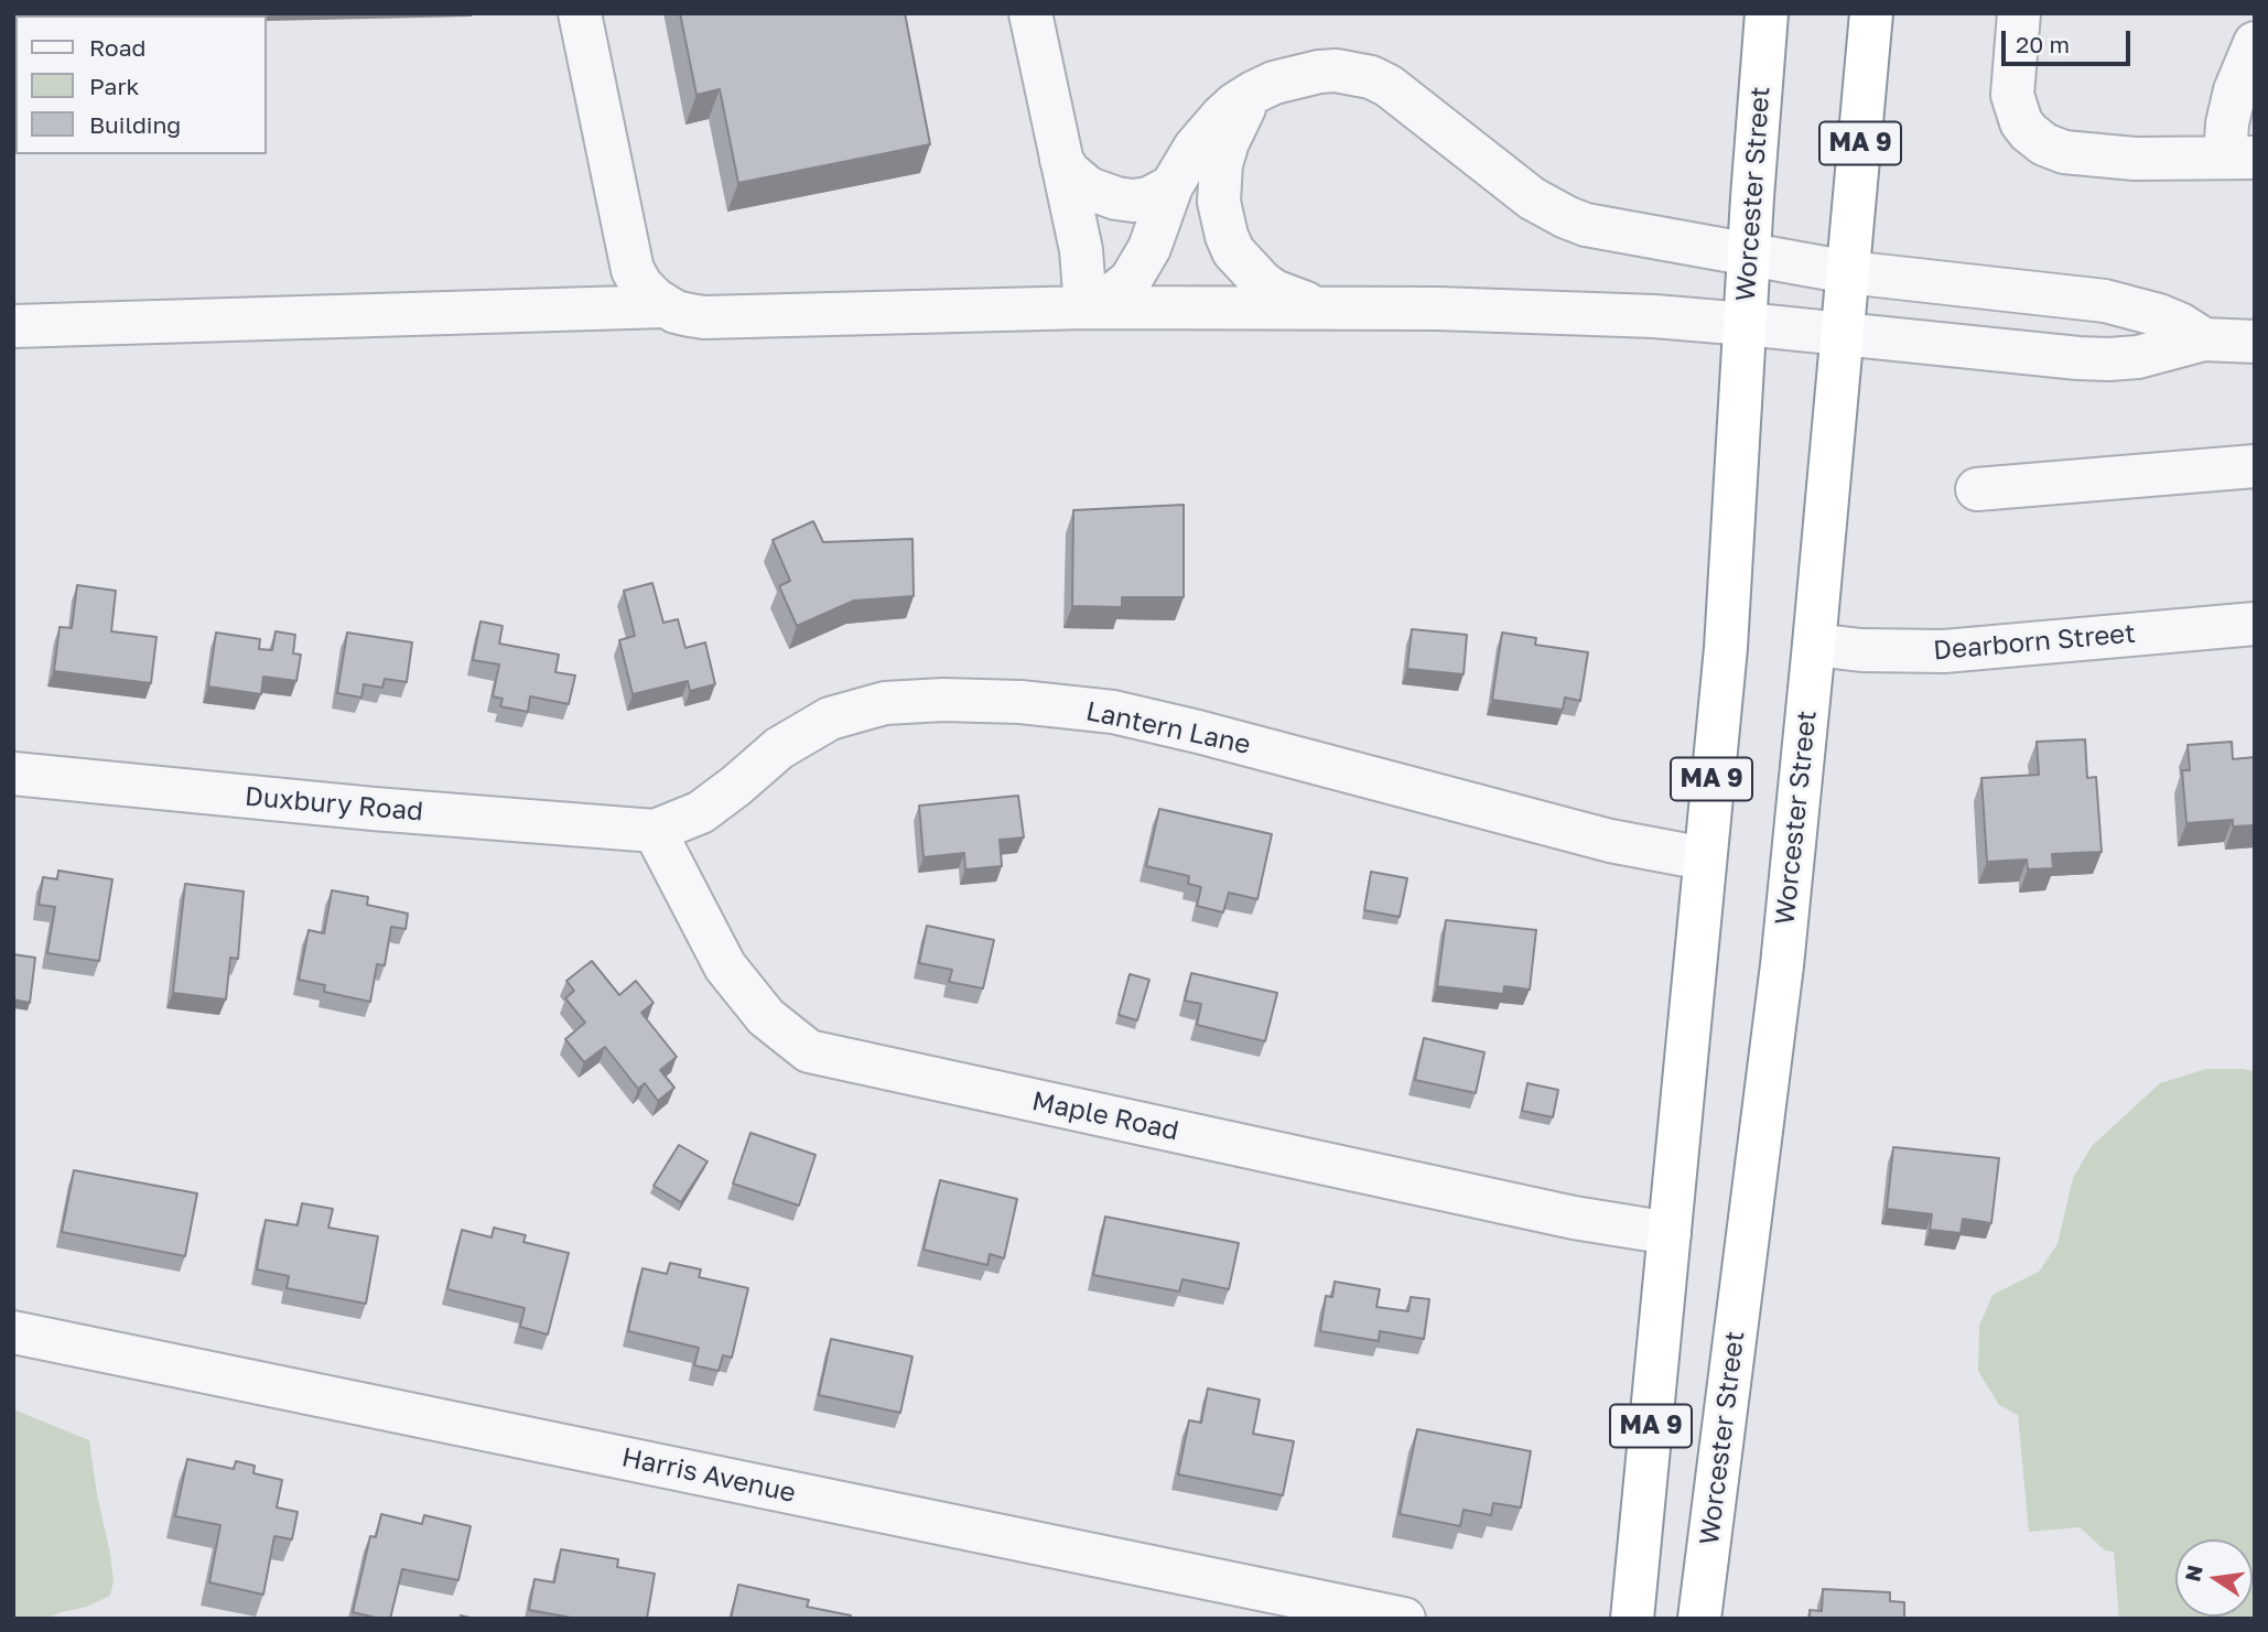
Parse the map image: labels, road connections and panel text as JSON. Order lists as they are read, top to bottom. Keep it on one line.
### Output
{"streets":{"highway":["MA 9","Worcester Street"],"street":["Dearborn Street","Lantern Lane","Duxbury Road","Maple Road","Harris Avenue"]},"crossings":[["Worcester Street","Dearborn Street"],["Worcester Street","Lantern Lane"],["Worcester Street","Maple Road"],["Lantern Lane","Duxbury Road"],["Lantern Lane","Maple Road"],["Duxbury Road","Maple Road"]],"legend":["Road","Park","Building"],"scale_bar":"20 m","north":"left"}
